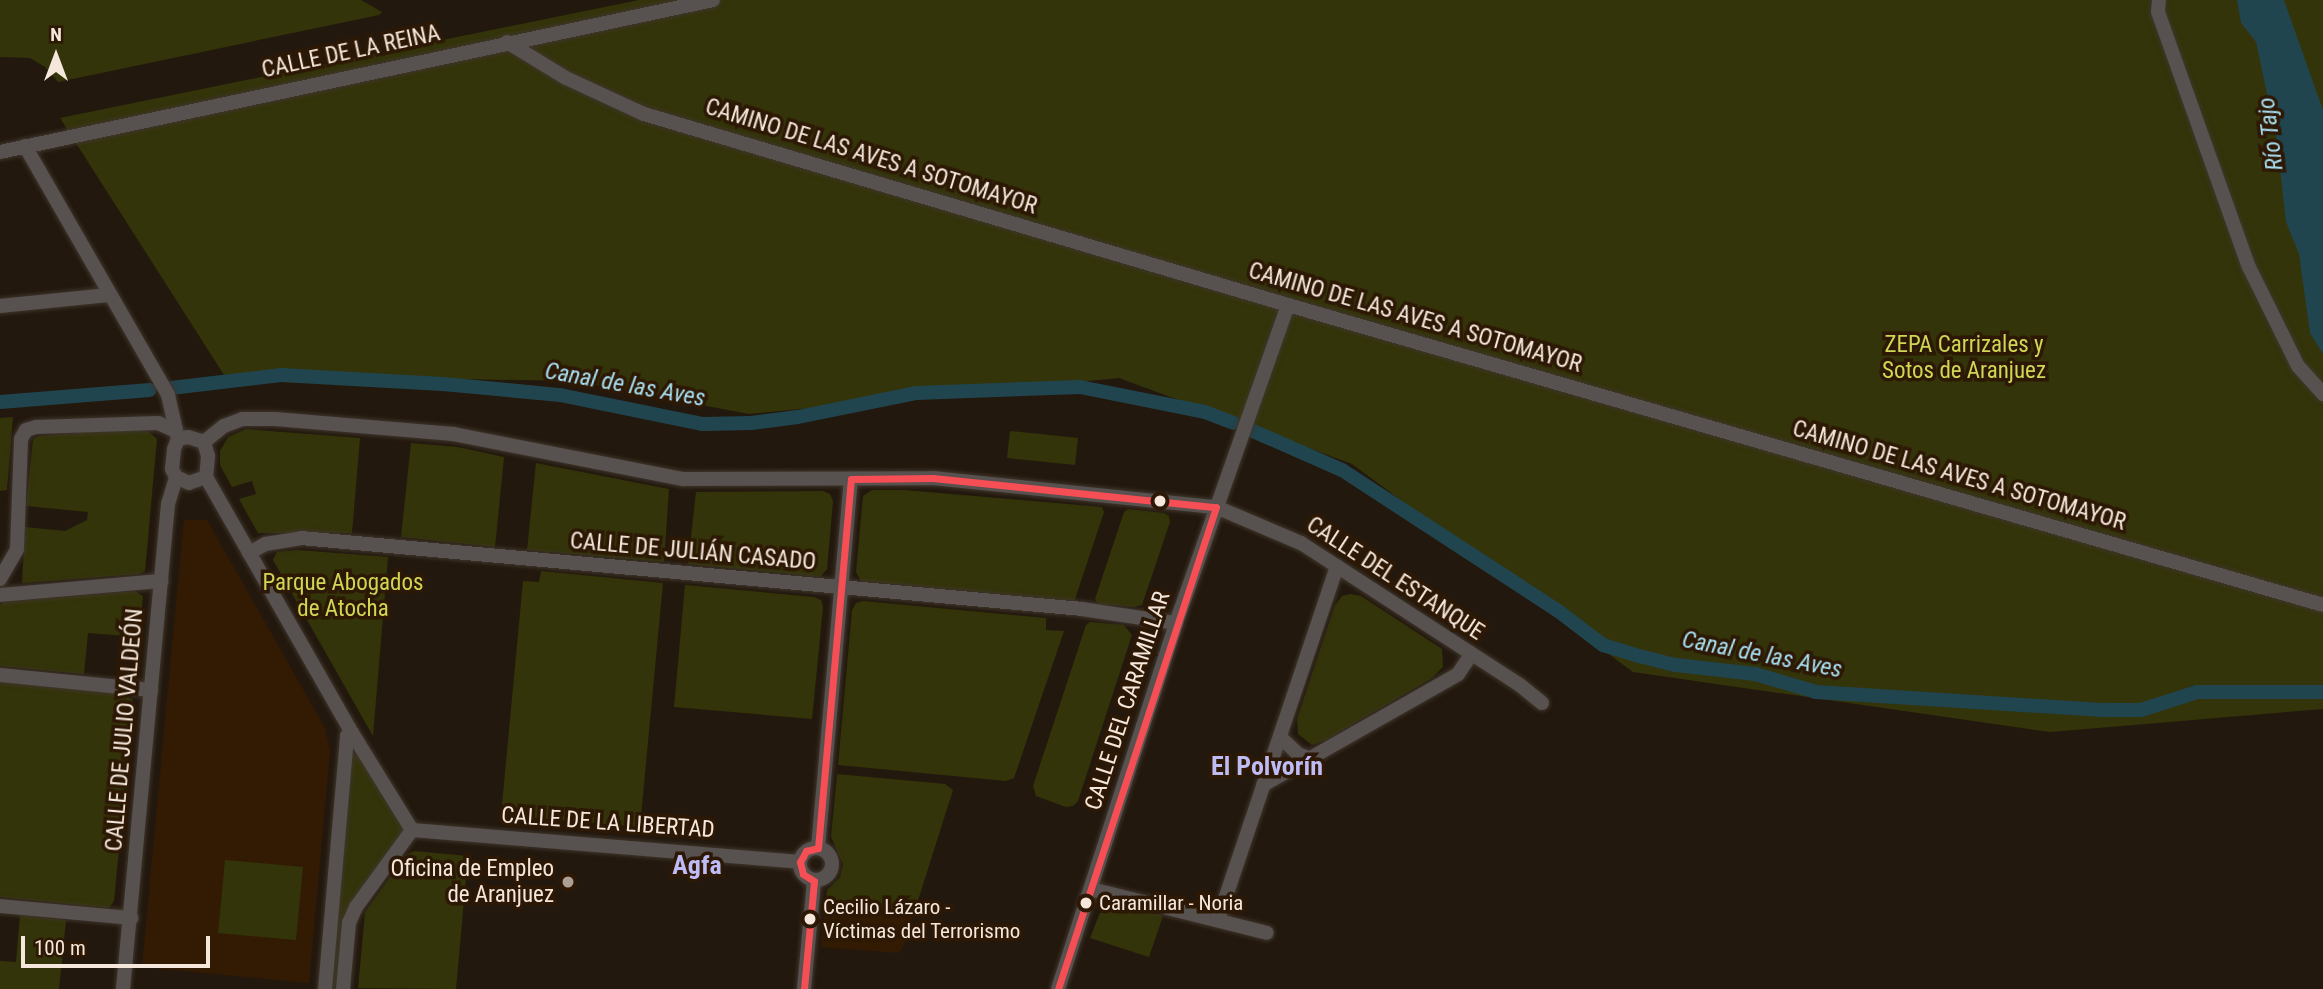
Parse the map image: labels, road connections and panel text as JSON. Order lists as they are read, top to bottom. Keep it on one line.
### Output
{"streets":{"street":["CALLE DE LA REINA","CAMINO DE LAS AVES A SOTOMAYOR","CALLE DE JULIÁN CASADO","CALLE DEL ESTANQUE","CALLE DEL CARAMILLAR","CALLE DE JULIO VALDEÓN","CALLE DE LA LIBERTAD"]},"crossings":[["CALLE DE LA REINA","CAMINO DE LAS AVES A SOTOMAYOR"],["CAMINO DE LAS AVES A SOTOMAYOR","CALLE DEL CARAMILLAR"],["CALLE DE JULIÁN CASADO","CALLE DEL CARAMILLAR"],["CALLE DEL ESTANQUE","CALLE DEL CARAMILLAR"],["CALLE DEL ESTANQUE","CALLE DE JULIO VALDEÓN"]],"districts":["El Polvorín","Agfa"],"water":["Río Tajo","Canal de las Aves"],"parks":["ZEPA Carrizales y Sotos de Aranjuez","Parque Abogados de Atocha"],"places":["Oficina de Empleo de Aranjuez","Caramillar - Noria","Cecilio Lázaro - Víctimas del Terrorismo"],"scale_bar":"100 m","north":"top"}
